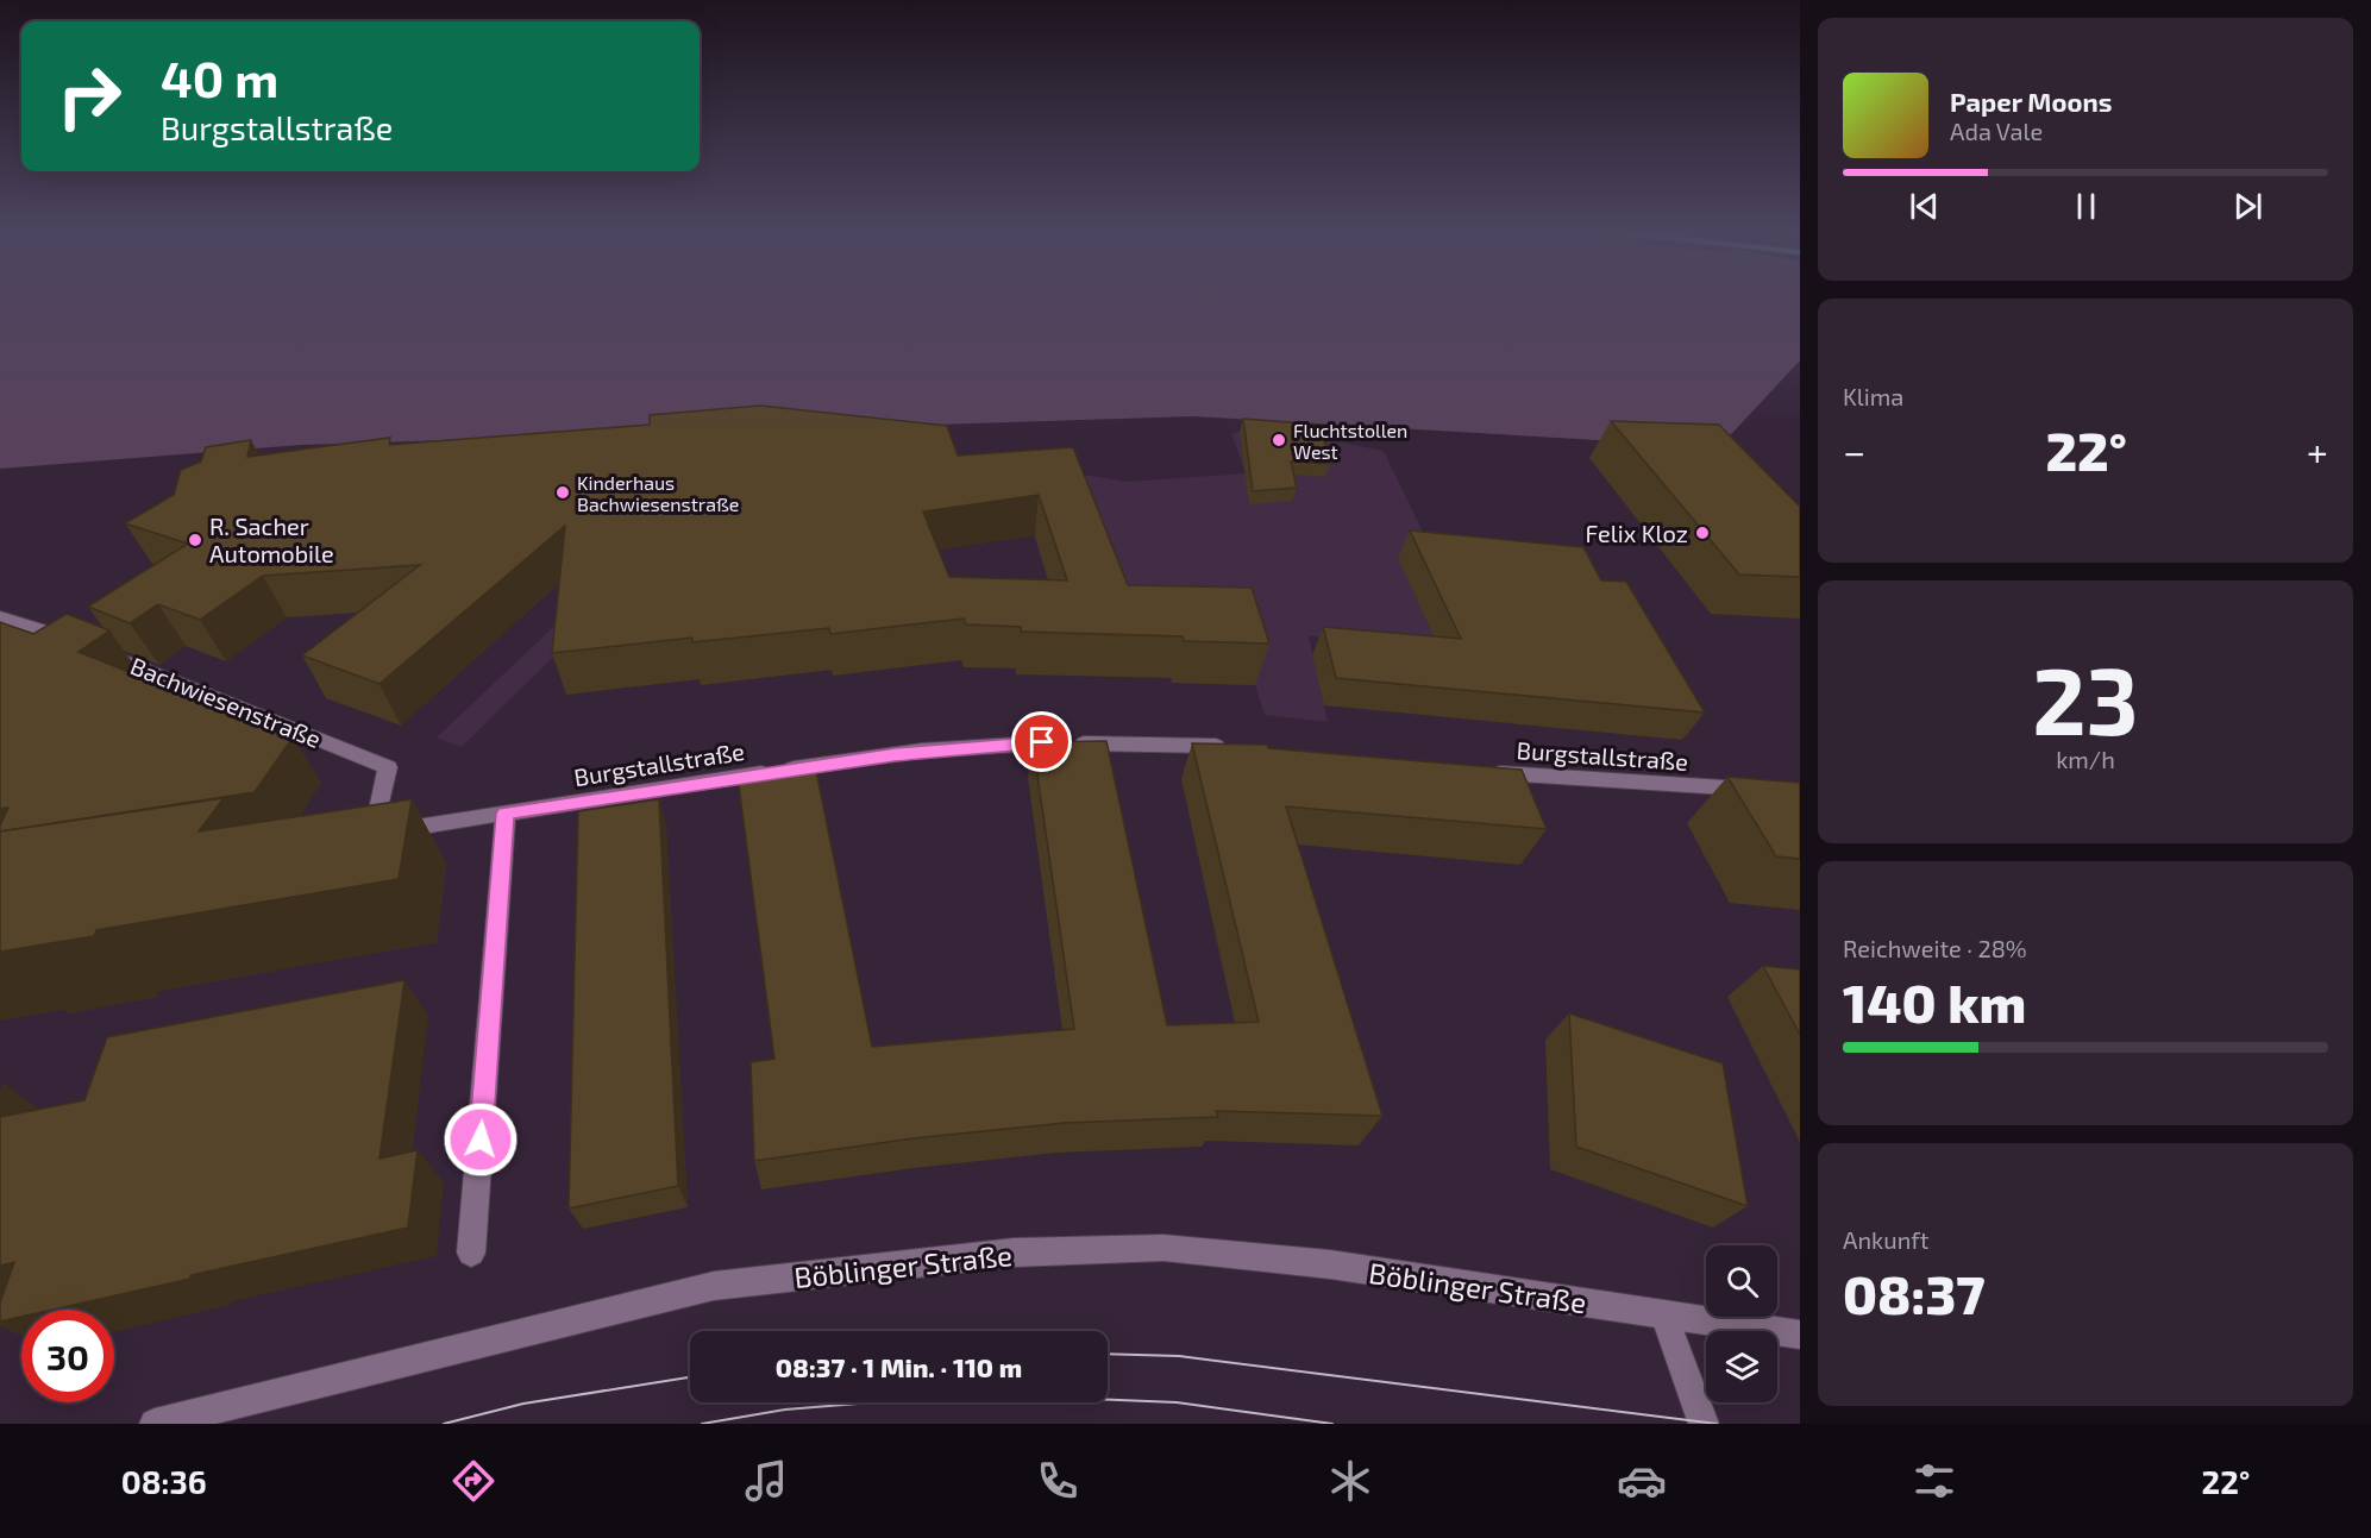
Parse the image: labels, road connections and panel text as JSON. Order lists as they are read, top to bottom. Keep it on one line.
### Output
{"streets":{"street":["Bachwiesenstraße","Burgstallstraße","Böblinger Straße"]},"crossings":[["Bachwiesenstraße","Burgstallstraße"]],"places":["Fluchtstollen West","Kinderhaus Bachwiesenstraße","Felix Kloz","R. Sacher Automobile"],"page":{"turn":["40 m","Burgstallstraße"],"song":["Paper Moons","Ada Vale"],"tile":["Klima",["23","km/h"],["Reichweite · 28%","140 km"],["Ankunft","08:37"]],"heat":["−","22°","+"],"limit":"30","trip":"08:37 · 1 Min. · 110 m","tabs":["08:36","22°"]}}
